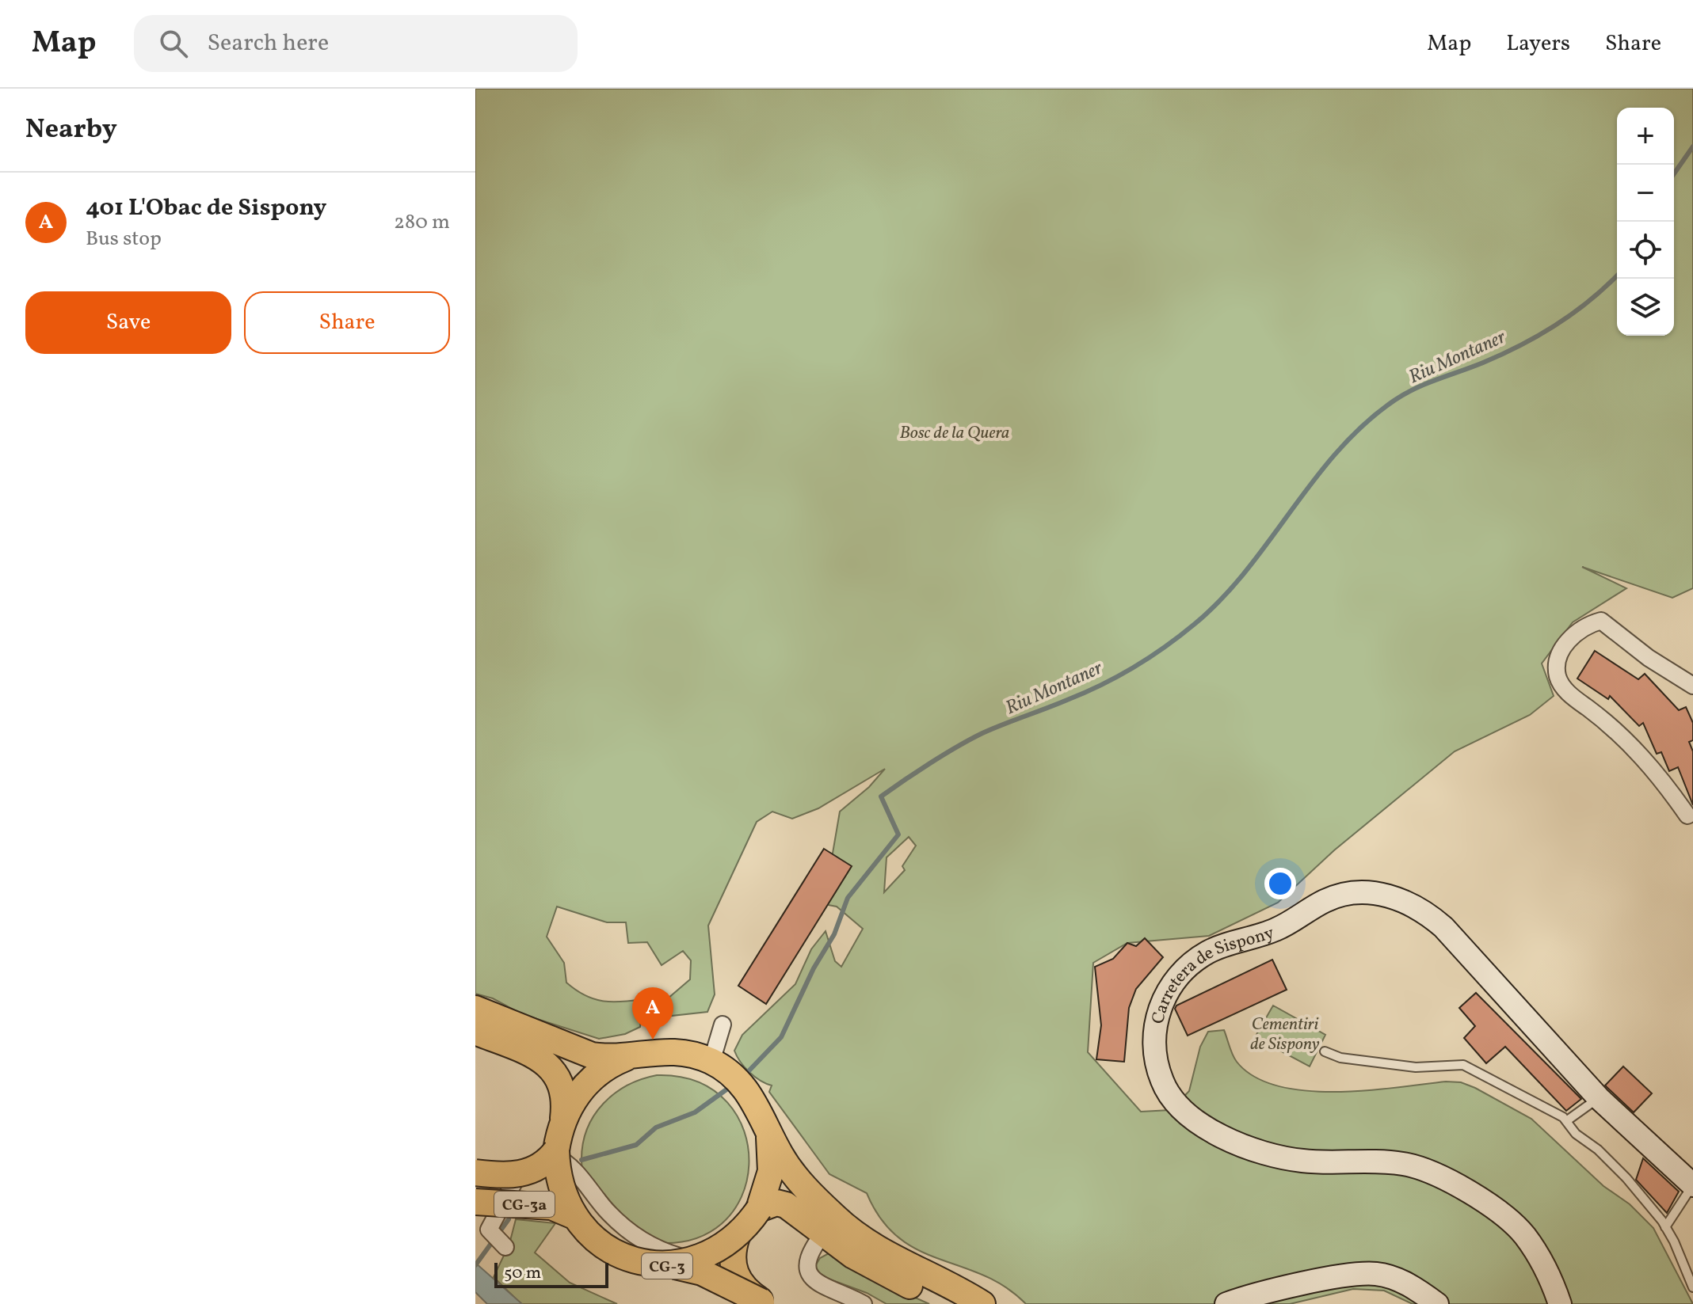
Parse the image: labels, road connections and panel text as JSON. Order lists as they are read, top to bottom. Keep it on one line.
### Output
{"streets":{"highway":["CG-3a","CG-3"],"main road":["Carretera de Sispony"]},"crossings":[["CG-3a","CG-3"]],"water":["Riu Montaner"],"parks":["Bosc de la Quera","Cementiri de Sispony"],"scale_bar":"50 m","page":{"header":"Map","search":"Search here","nav":["Map","Layers","Share"],"heading":"Nearby","map_buttons":["+","−"],"list":[{"mark":"A","name":"401 L'Obac de Sispony","note":"Bus stop","value":"280 m"}],"buttons":["Save","Share"],"pins":"A","scale":"50 m"}}
